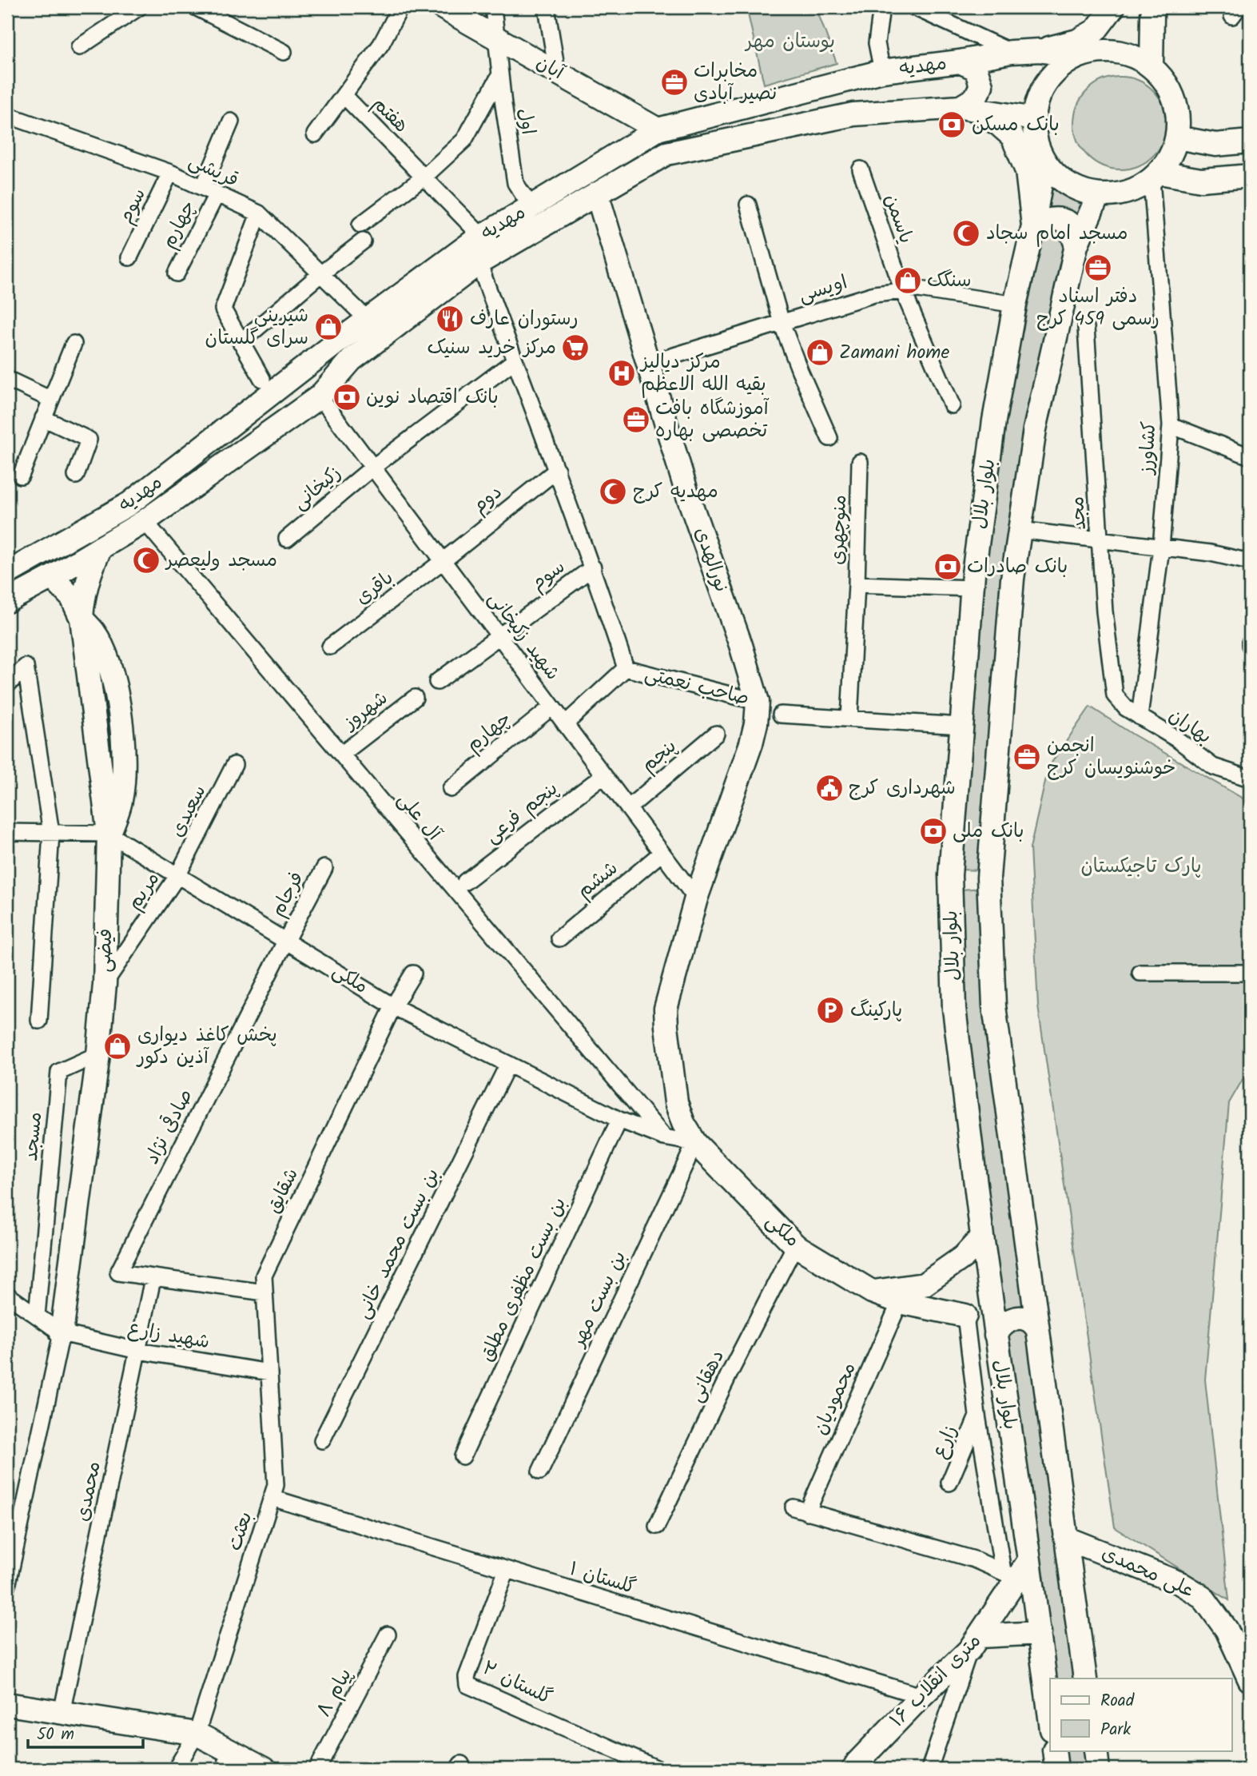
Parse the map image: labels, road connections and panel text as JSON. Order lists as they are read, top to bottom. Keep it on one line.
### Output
{"streets":{"main road":["مهدیه","آبان","بلوار بلال","نورالهدی","صاحب نعمتی","فیضی","ملکی","علی محمدی","۱۶ متری انقلاب"],"street":["هفتم","اول","قریشی","سوم","یاسمن","چهارم","اویسی","کشاورز","زکیخانی","دوم","مجد","منوچهری","باقری","شهید زکیخانی","شهروز","بهاران","پنجم","سعیدی","پنجم فرعی","آل علی","ششم","مریم","فرجام","صادقی نژاد","مسجد","شقایق","بن بست محمد خانی","بن بست مظفری مطلق","بن بست مهر","شهید زارع","دهقانی","محمودیان","زارع","محمدی","بعثت","گلستان ۱","گلستان ۲","پیام ۸"]},"crossings":[["مهدیه","آبان"],["مهدیه","هفتم"],["مهدیه","اول"],["مهدیه","قریشی"],["مهدیه","کشاورز"],["مهدیه","بلوار بلال"],["مهدیه","نورالهدی"],["مهدیه","شهید زکیخانی"],["مهدیه","صاحب نعمتی"],["مهدیه","آل علی"],["آبان","اول"],["قریشی","سوم"],["قریشی","چهارم"],["سوم","شهید زکیخانی"],["سوم","صاحب نعمتی"],["یاسمن","اویسی"],["چهارم","شهید زکیخانی"],["اویسی","بلوار بلال"],["اویسی","نورالهدی"],["کشاورز","بلوار بلال"],["کشاورز","بهاران"],["زکیخانی","شهید زکیخانی"],["بلوار بلال","منوچهری"],["بلوار بلال","علی محمدی"],["بلوار بلال","۱۶ متری انقلاب"],["دوم","باقری"],["دوم","شهید زکیخانی"],["دوم","صاحب نعمتی"],["مجد","بهاران"],["نورالهدی","صاحب نعمتی"],["باقری","شهید زکیخانی"],["شهید زکیخانی","صاحب نعمتی"],["شهید زکیخانی","پنجم"],["شهید زکیخانی","پنجم فرعی"],["شهید زکیخانی","ششم"],["صاحب نعمتی","ملکی"],["صاحب نعمتی","بن بست مهر"],["شهروز","آل علی"],["سعیدی","مریم"],["سعیدی","ملکی"],["آل علی","ملکی"],["مریم","فیضی"],["مریم","ملکی"],["فرجام","ملکی"],["فرجام","صادقی نژاد"],["فیضی","ملکی"],["فیضی","مسجد"],["فیضی","شهید زارع"],["ملکی","صادقی نژاد"],["ملکی","شقایق"],["ملکی","بن بست محمد خانی"],["ملکی","بن بست مظفری مطلق"],["ملکی","بن بست مهر"],["ملکی","دهقانی"],["ملکی","محمودیان"],["صادقی نژاد","محمدی"],["شقایق","بعثت"],["شهید زارع","محمدی"],["شهید زارع","بعثت"],["محمودیان","۱۶ متری انقلاب"],["بعثت","گلستان ۱"],["گلستان ۱","۱۶ متری انقلاب"],["گلستان ۱","گلستان ۲"]],"parks":["بوستان مهر","پارک تاجیکستان"],"places":{"office":["مخابرات نصیر آبادی","دفتر اسناد رسمی 459 کرج","آموزشگاه بافت تخصصی بهاره","انجمن خوشنویسان کرج"],"bank":["بانک مسکن","بانک اقتصاد نوین","بانک صادرات","بانک ملی"],"mosque":["مسجد امام سجاد","مهدیه کرج","مسجد ولیعصر"],"shop":["سنگک","شیرینی سرای گلستان","Zamani home","پخش کاغذ دیواری آذین دکور"],"restaurant":["رستوران عارف"],"supermarket":["مرکز خرید سنیک"],"hospital":["مرکز دیالیز بقیه الله الاعظم"],"public building":["شهرداری کرج"],"parking":["پارکینگ"]},"legend":["Road","Park"],"scale_bar":"50 m"}
